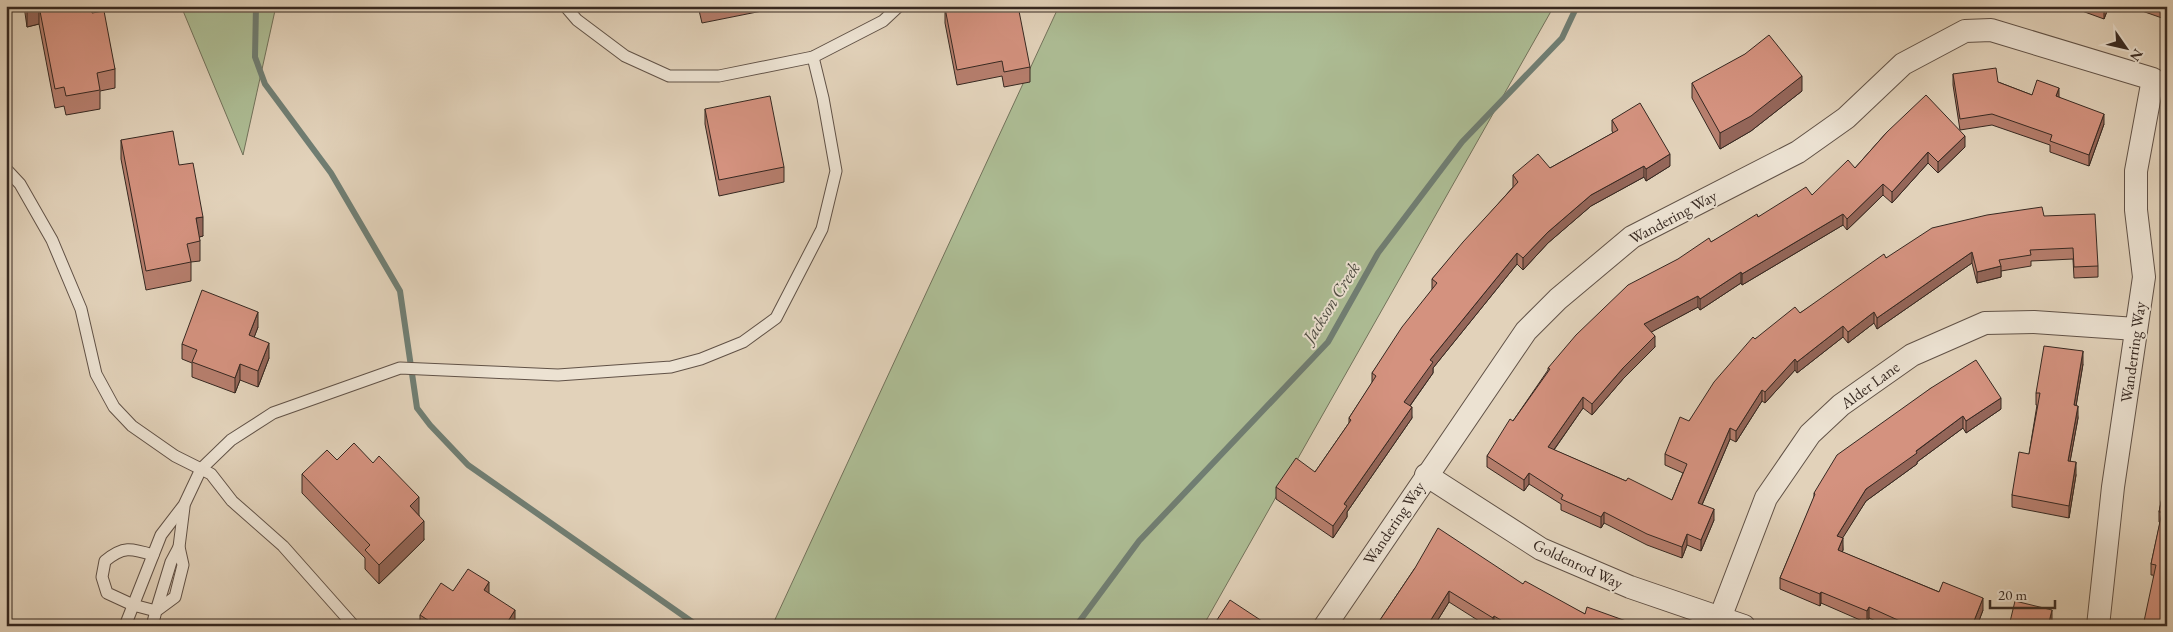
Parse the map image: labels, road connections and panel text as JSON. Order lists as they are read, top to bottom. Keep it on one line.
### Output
{"streets":{"street":["Wandering Way","Wanderring Way","Alder Lane","Goldenrod Way"]},"crossings":[["Wandering Way","Wanderring Way"],["Wandering Way","Goldenrod Way"],["Wanderring Way","Alder Lane"],["Alder Lane","Goldenrod Way"]],"water":["Jackson Creek"],"scale_bar":"20 m","north":"bottom right"}
